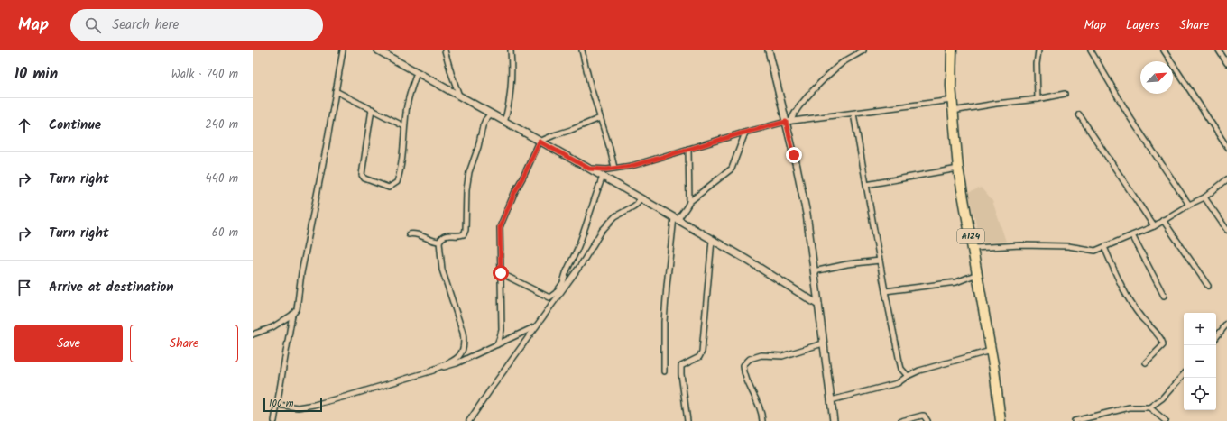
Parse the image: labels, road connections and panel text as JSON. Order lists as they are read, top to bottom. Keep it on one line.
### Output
{"streets":{"highway":["A124"]},"scale_bar":"100 m","north":"top right","page":{"header":"Map","search":"Search here","nav":["Map","Layers","Share"],"heading":["10 min","Walk · 740 m"],"list":[["Continue","240 m"],["Turn right","440 m"],["Turn right","60 m"],"Arrive at destination"],"map_buttons":["+","−"],"buttons":["Save","Share"],"scale":"100 m"}}
